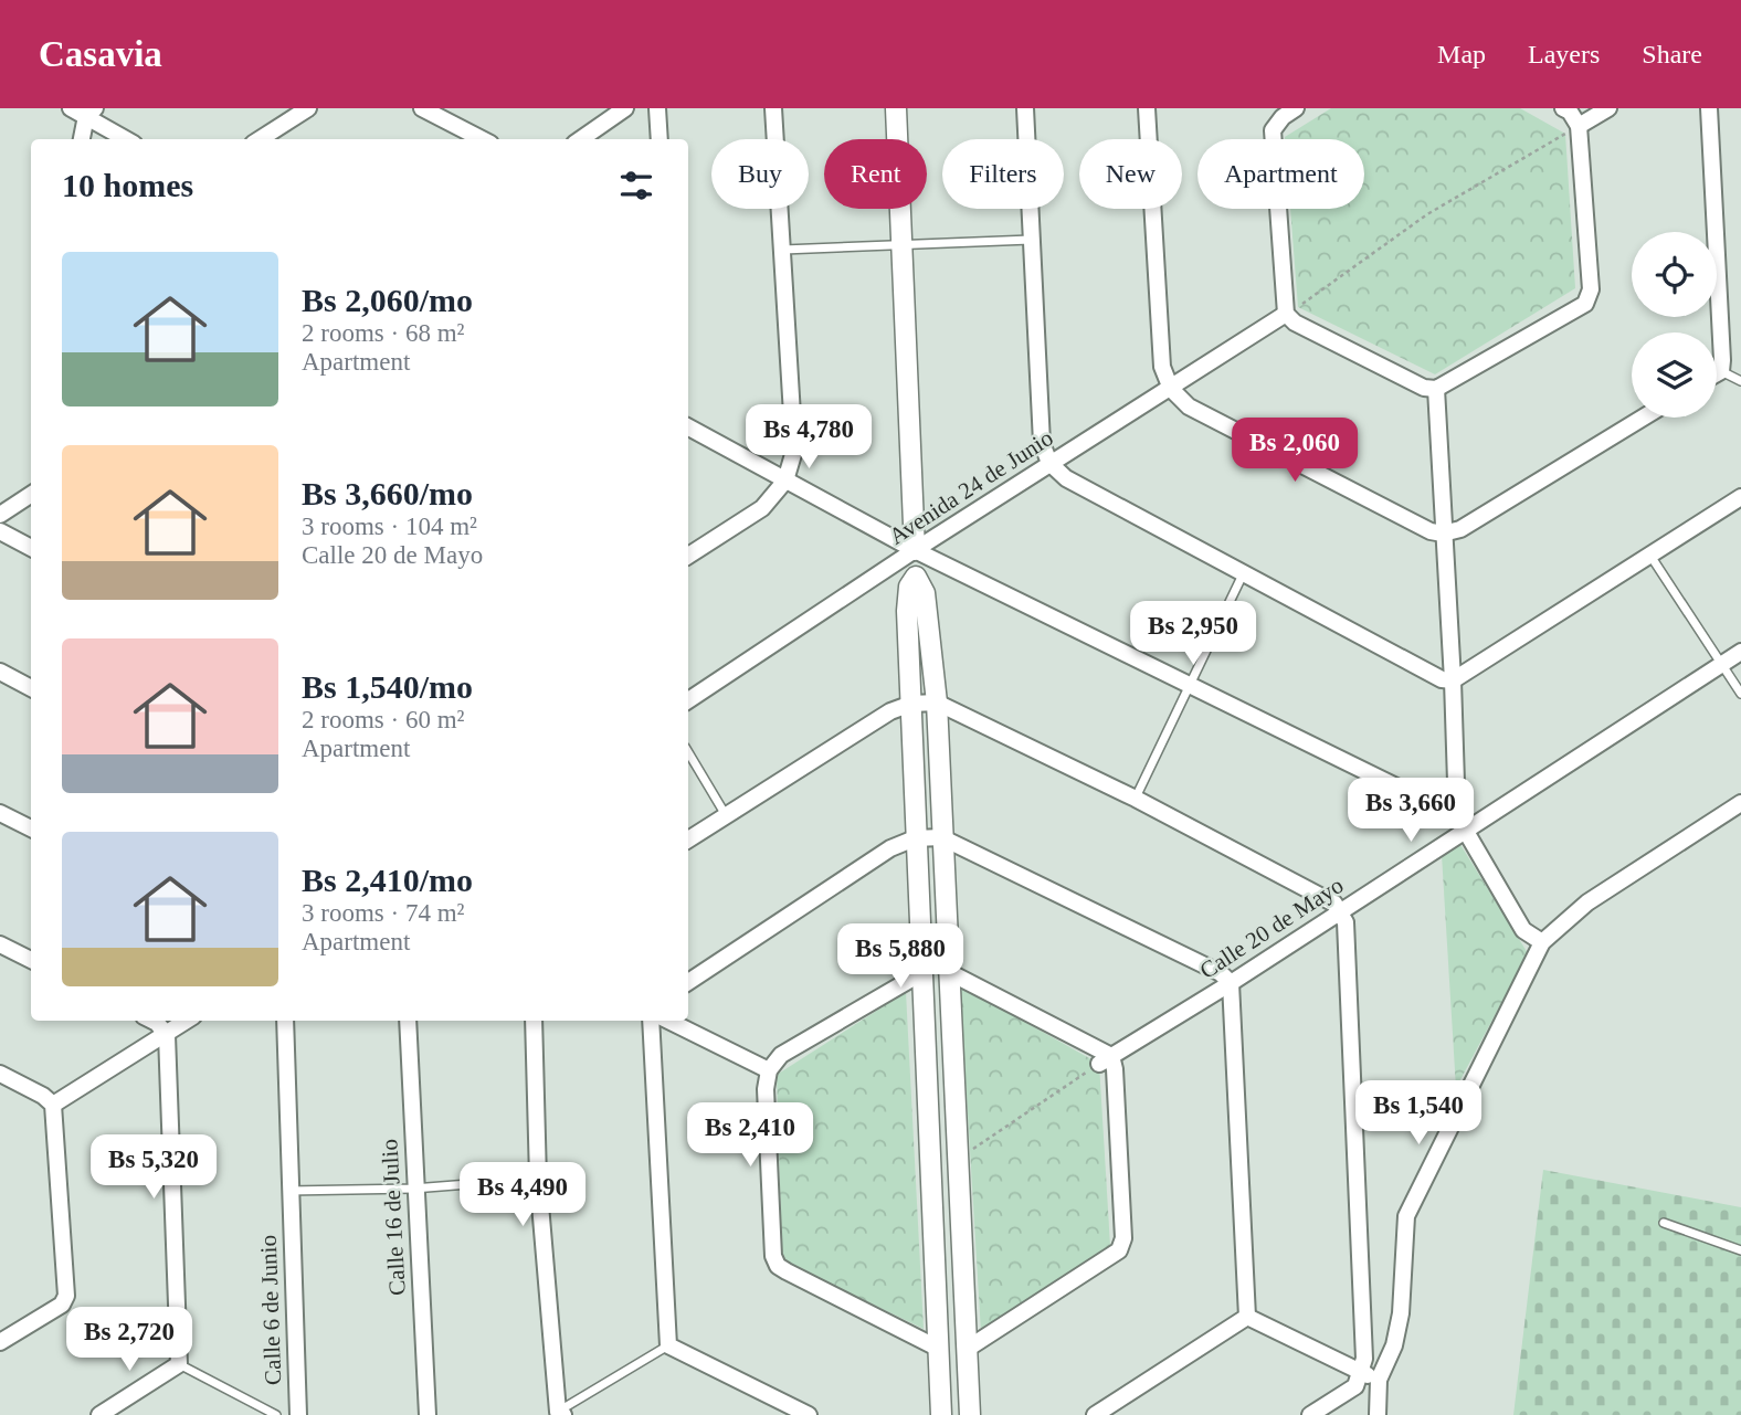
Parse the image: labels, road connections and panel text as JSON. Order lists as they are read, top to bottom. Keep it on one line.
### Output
{"streets":{"street":["Avenida 24 de Junio","Calle 20 de Mayo","Calle 16 de Julio","Calle 6 de Junio"]},"page":{"header":"Casavia","nav":["Map","Layers","Share"],"chip":["Buy","Rent","Filters","New","Apartment"],"heading":"10 homes","list":[{"name":"Bs 2,060/mo","note":"2 rooms · 68 m² · Apartment"},{"name":"Bs 3,660/mo","note":"3 rooms · 104 m² · Calle 20 de Mayo"},{"name":"Bs 1,540/mo","note":"2 rooms · 60 m² · Apartment"},{"name":"Bs 2,410/mo","note":"3 rooms · 74 m² · Apartment"}],"price":["Bs 4,780","Bs 2,060","Bs 2,950","Bs 3,660","Bs 5,880","Bs 1,540","Bs 2,410","Bs 5,320","Bs 4,490","Bs 2,720"]}}
